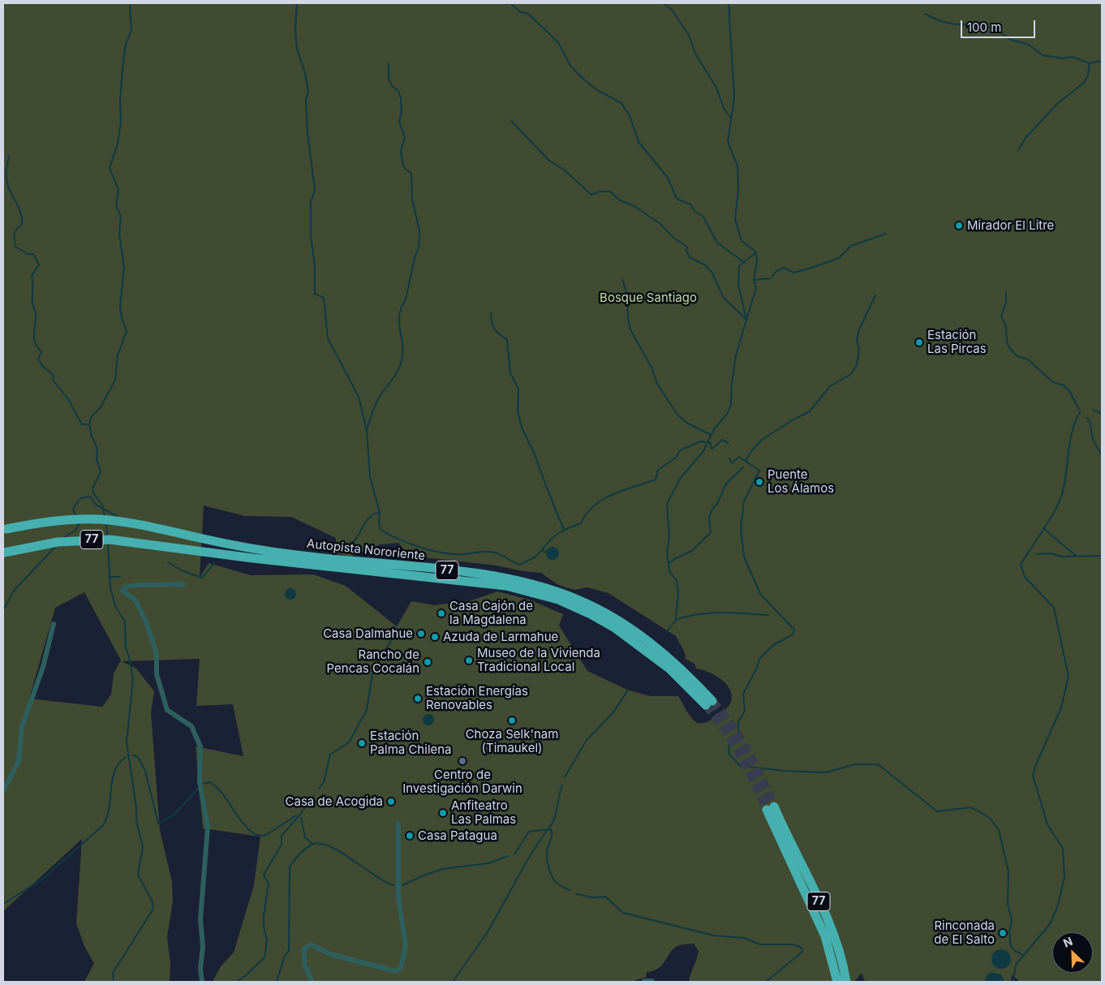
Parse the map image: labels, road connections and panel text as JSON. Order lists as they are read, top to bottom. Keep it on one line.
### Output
{"streets":{"highway":["77","Autopista Nororiente"]},"parks":["Bosque Santiago"],"places":["Mirador El Litre","Estación Las Pircas","Puente Los Álamos","Casa Cajón de la Magdalena","Casa Dalmahue","Azuda de Larmahue","Museo de la Vivienda Tradicional Local","Rancho de Pencas Cocalán","Estación Energías Renovables","Choza Selk'nam (Timaukel)","Estación Palma Chilena","Centro de Investigación Darwin","Casa de Acogida","Anfiteatro Las Palmas","Casa Patagua","Rinconada de El Salto"],"scale_bar":"100 m","north":"top left"}
